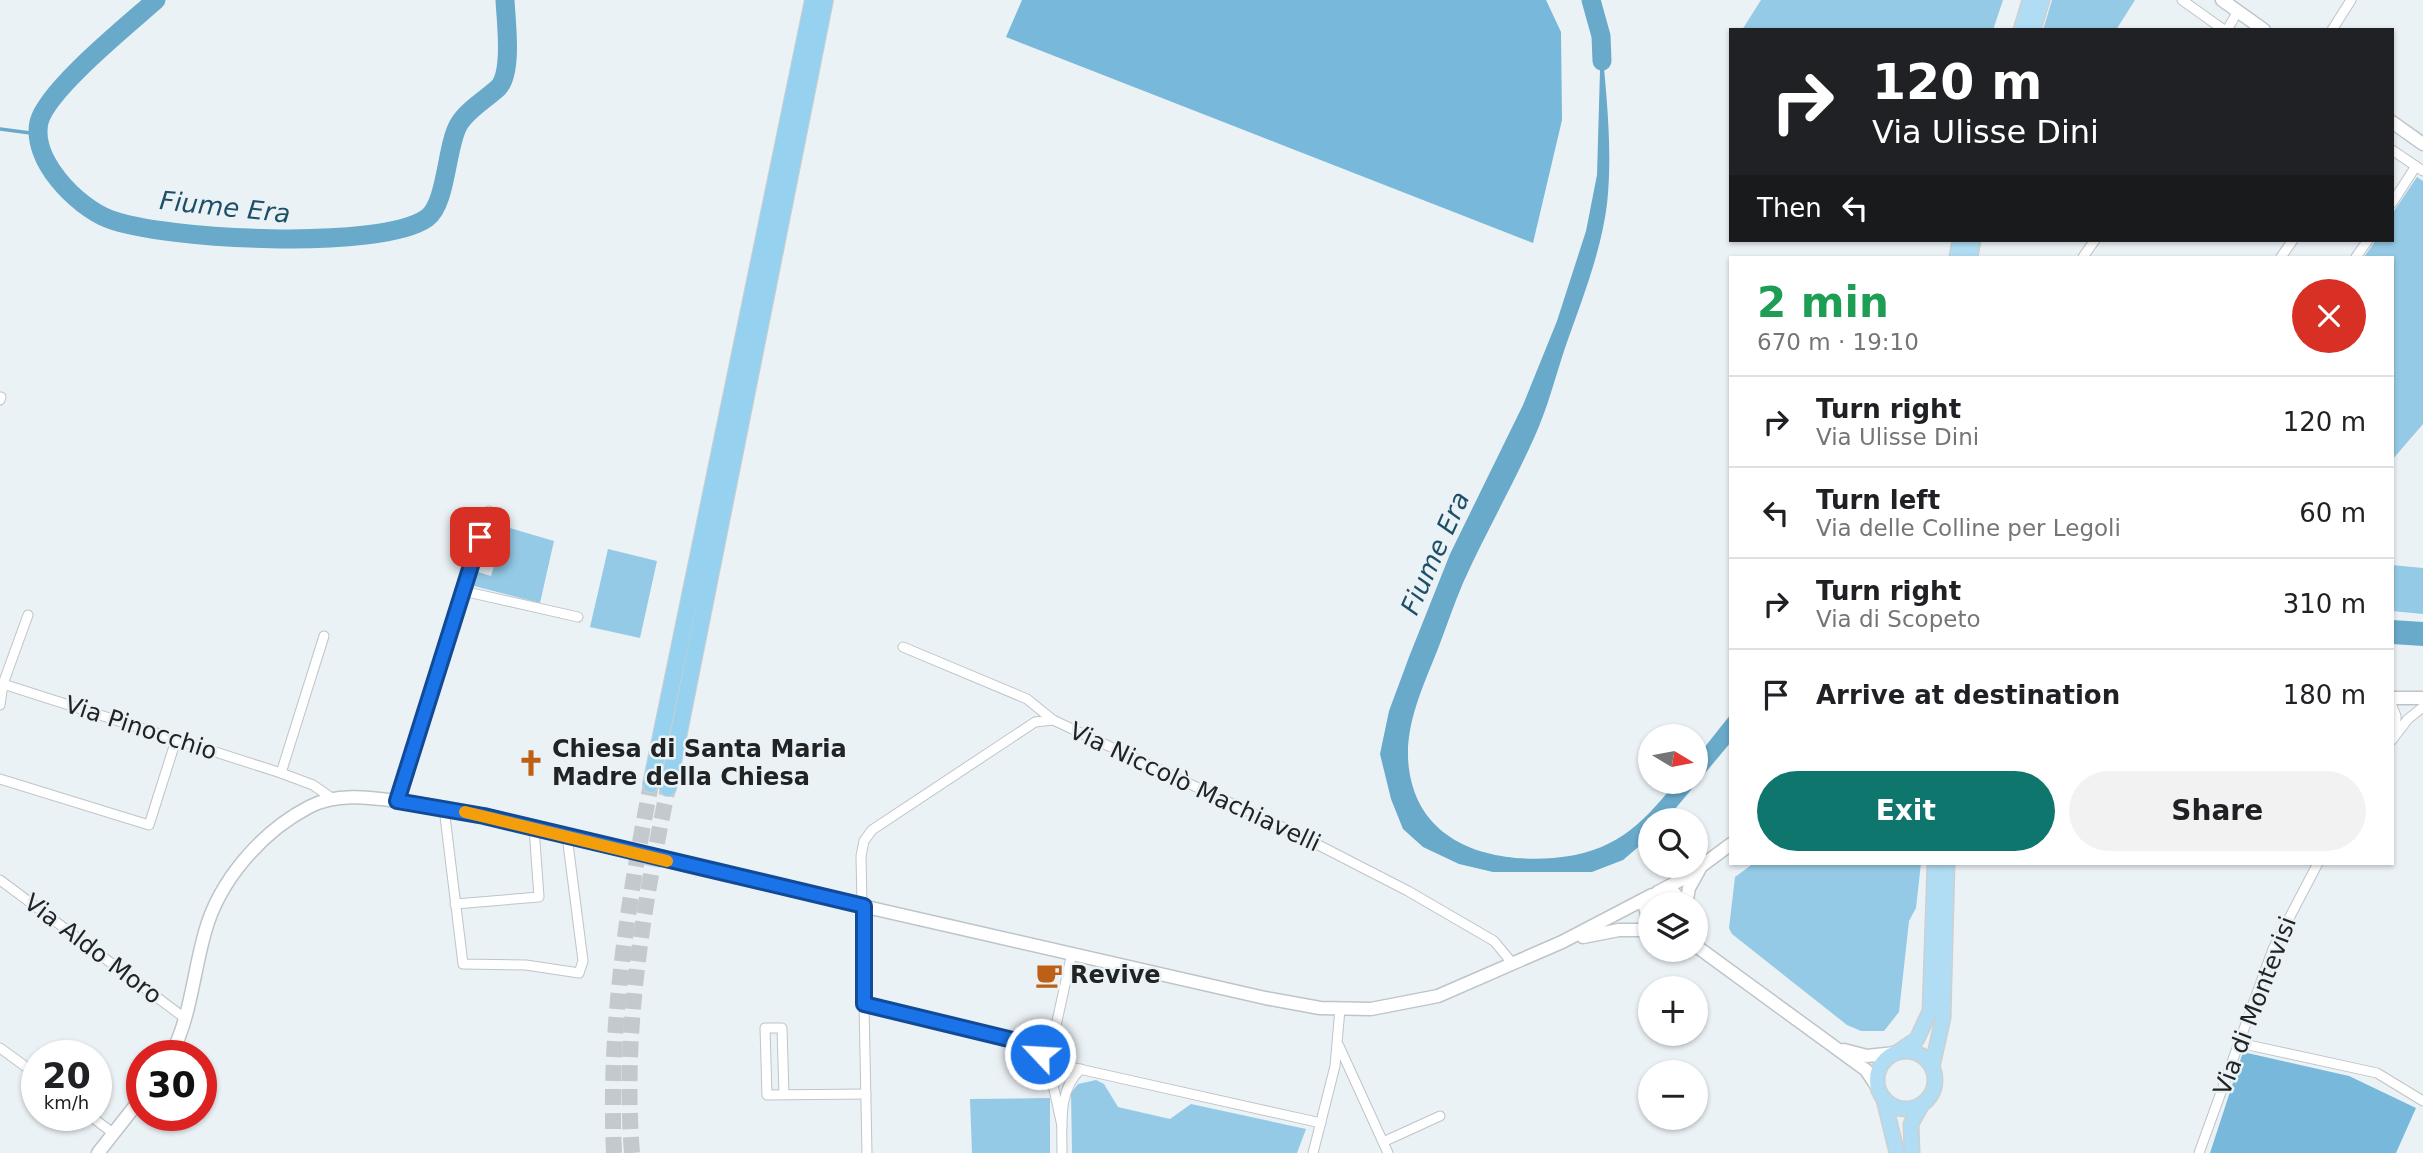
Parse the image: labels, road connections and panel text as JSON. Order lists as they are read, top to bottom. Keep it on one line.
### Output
{"streets":{"street":["Via Pinocchio","Via Niccolò Machiavelli","Via Aldo Moro","Via di Montevisi"]},"water":["Fiume Era"],"places":{"church":["Chiesa di Santa Maria Madre della Chiesa"],"cafe":["Revive"]},"north":"right","page":{"turn":["120 m","Via Ulisse Dini"],"then":"Then","heading":["2 min","670 m · 19:10"],"list":[{"name":"Turn right","note":"Via Ulisse Dini","value":"120 m"},{"name":"Turn left","note":"Via delle Colline per Legoli","value":"60 m"},{"name":"Turn right","note":"Via di Scopeto","value":"310 m"},{"name":"Arrive at destination","value":"180 m"}],"map_buttons":["+","−"],"buttons":["Exit","Share"],"speed":"20 km/h","limit":"30"}}
